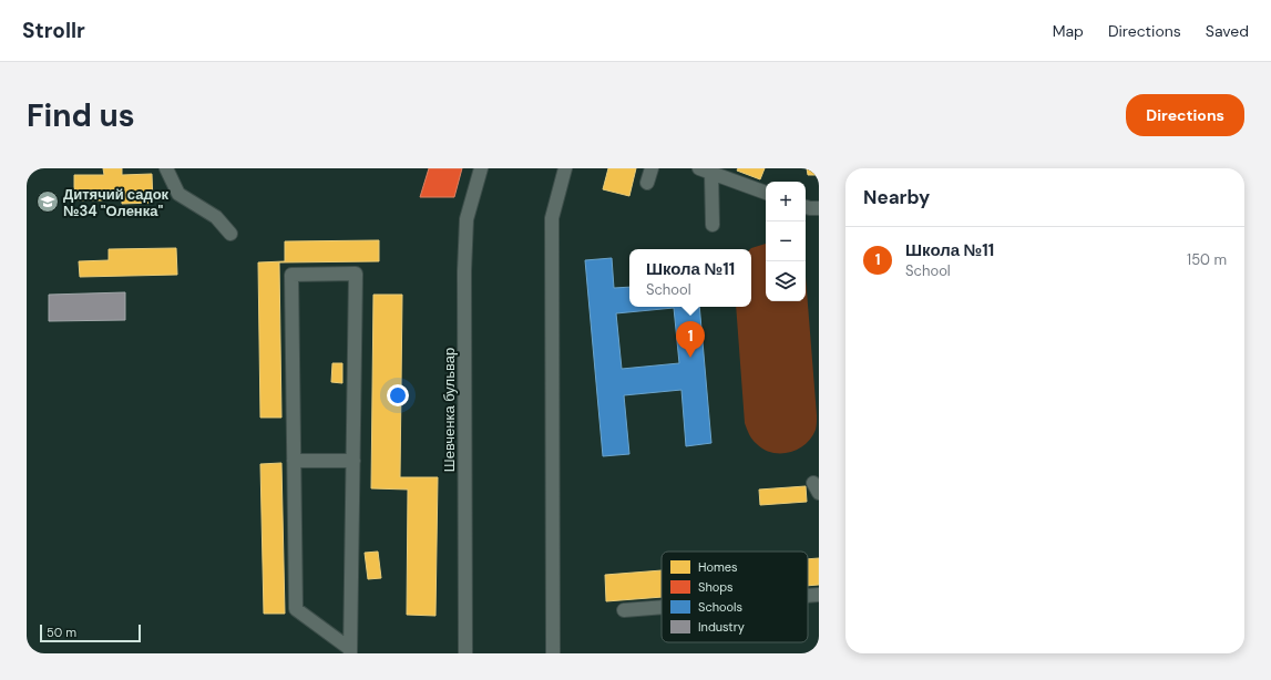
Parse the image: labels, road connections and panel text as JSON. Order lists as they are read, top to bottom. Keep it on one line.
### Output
{"streets":{"street":["Шевченка бульвар"]},"places":{"school or university":["Дитячий садок №34 \"Оленка\""]},"legend":["Homes","Shops","Schools","Industry"],"scale_bar":"50 m","page":{"header":"Strollr","nav":["Map","Directions","Saved"],"buttons":"Directions","title":"Find us","heading":"Nearby","map_buttons":["+","−"],"list":[{"mark":"1","name":"Школа №11","note":"School","value":"150 m"}],"popup":["Школа №11","School"],"pins":"1","scale":"50 m"}}
